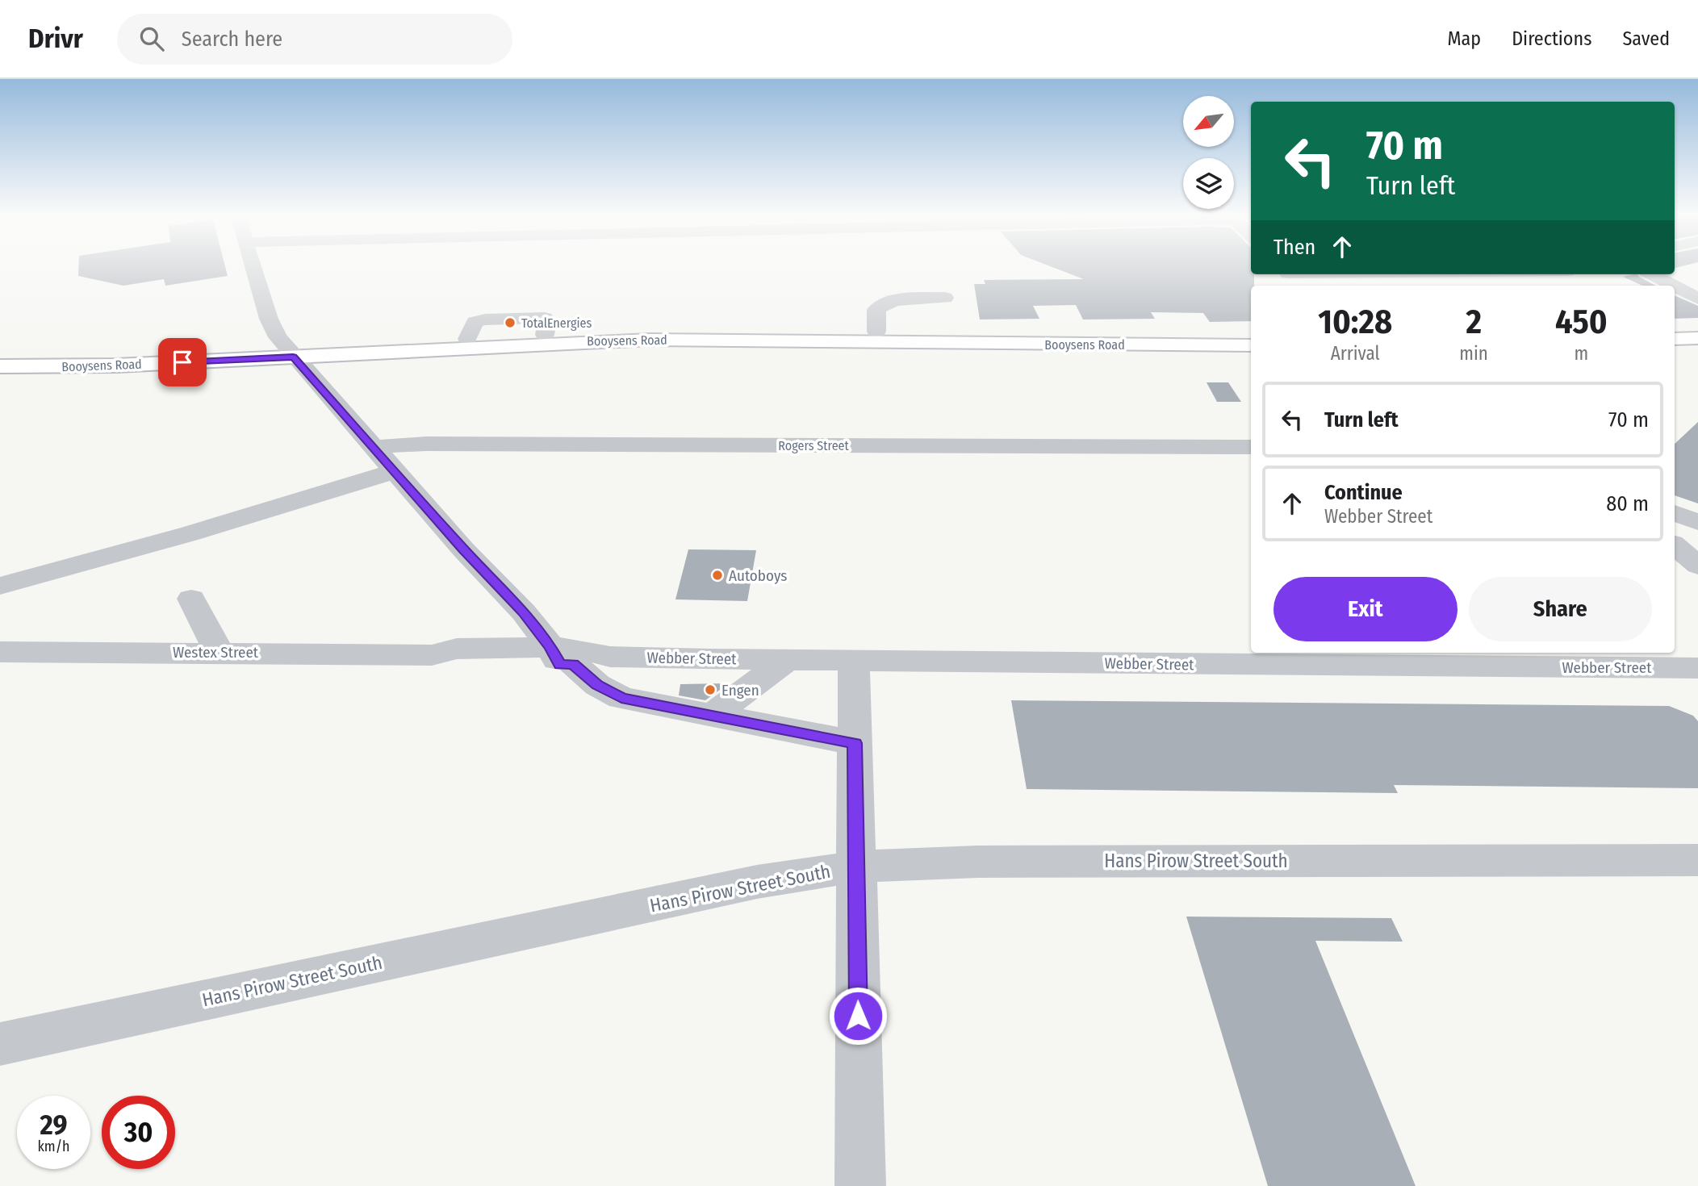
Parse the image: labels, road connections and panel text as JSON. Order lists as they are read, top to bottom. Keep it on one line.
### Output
{"streets":{"main road":["Booysens Road"],"street":["Rogers Street","Westex Street","Webber Street","Hans Pirow Street South"]},"crossings":[["Westex Street","Webber Street"]],"places":["TotalEnergies","Autoboys","Engen"],"north":"bottom left","page":{"header":"Drivr","search":"Search here","nav":["Map","Directions","Saved"],"turn":["70 m","Turn left"],"then":"Then","eta":["10:28","Arrival","2","min","450","m"],"list":[{"name":"Turn left","value":"70 m"},{"name":"Continue","note":"Webber Street","value":"80 m"}],"buttons":["Exit","Share"],"speed":"29 km/h","limit":"30"}}
